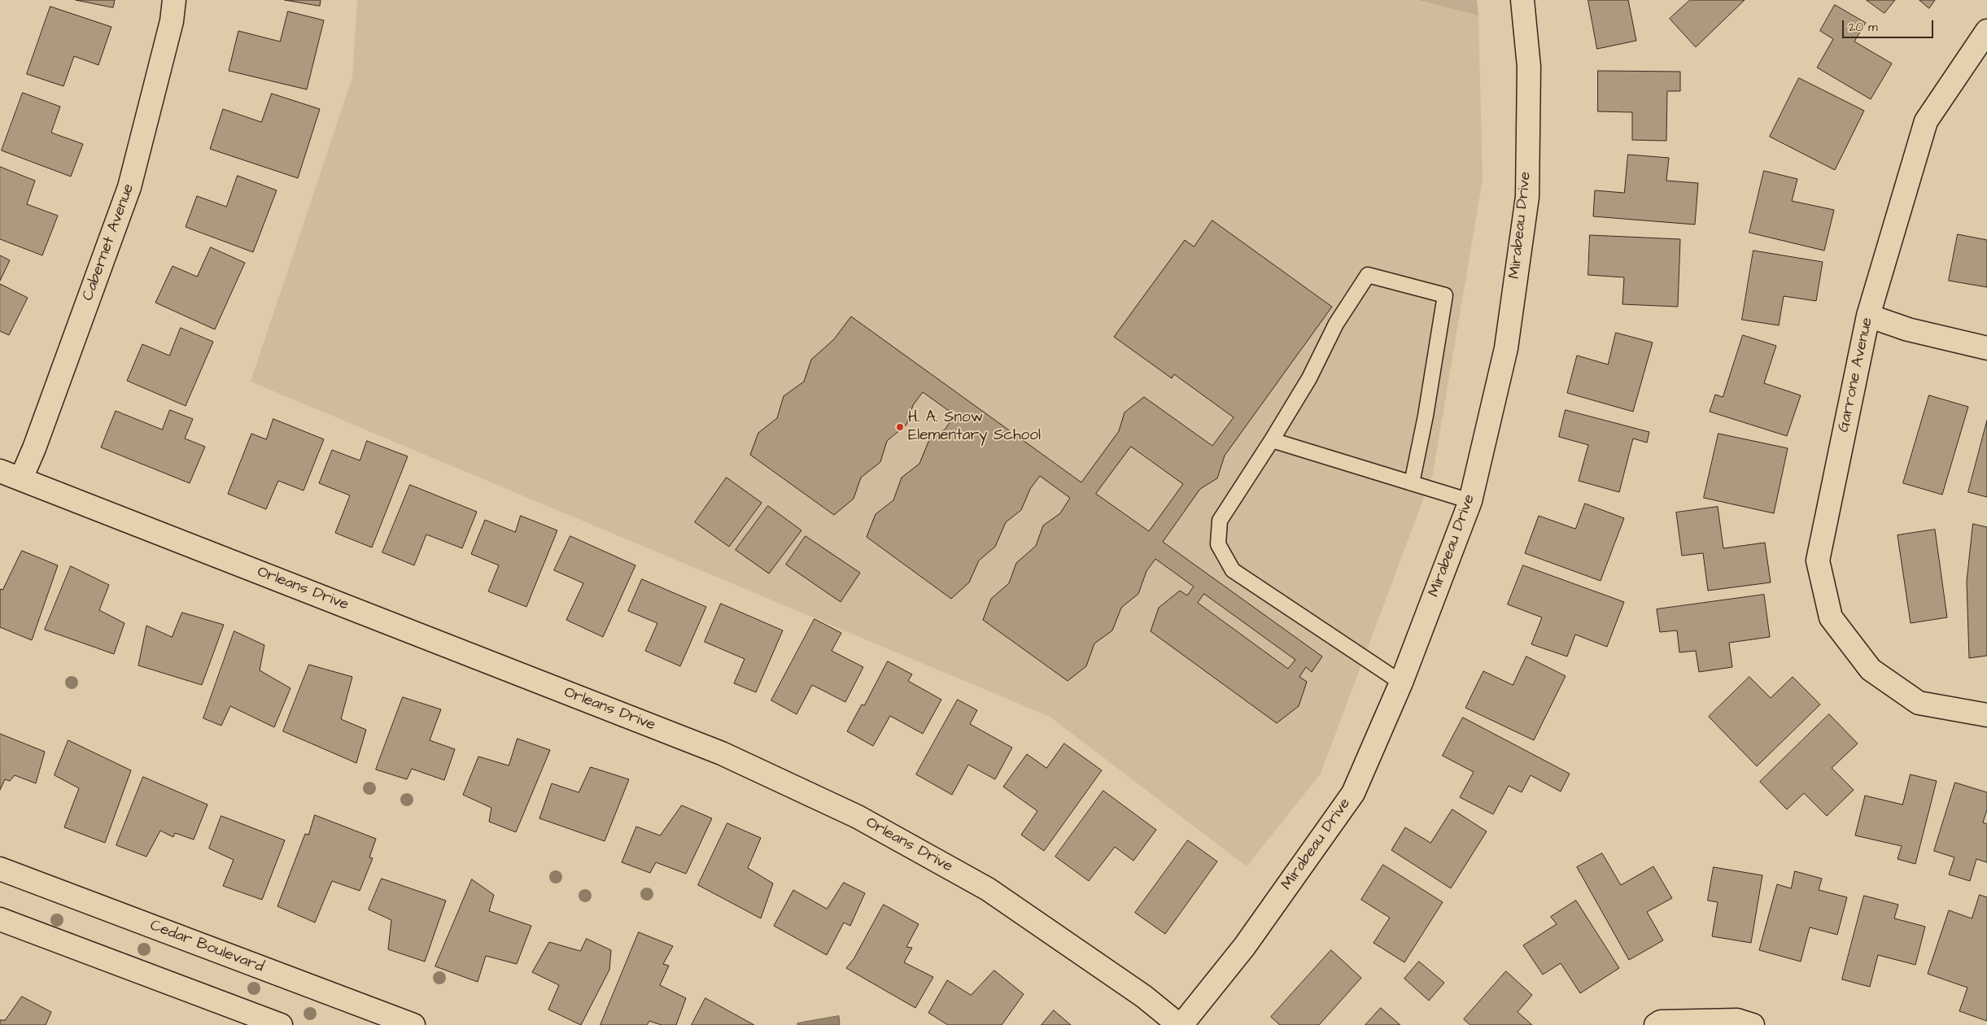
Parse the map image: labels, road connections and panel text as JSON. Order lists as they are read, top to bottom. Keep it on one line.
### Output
{"streets":{"street":["Mirabeau Drive","Cabernet Avenue","Garrone Avenue","Orleans Drive","Cedar Boulevard"]},"crossings":[["Mirabeau Drive","Orleans Drive"],["Cabernet Avenue","Orleans Drive"]],"places":["H. A. Snow Elementary School"],"scale_bar":"20 m"}
